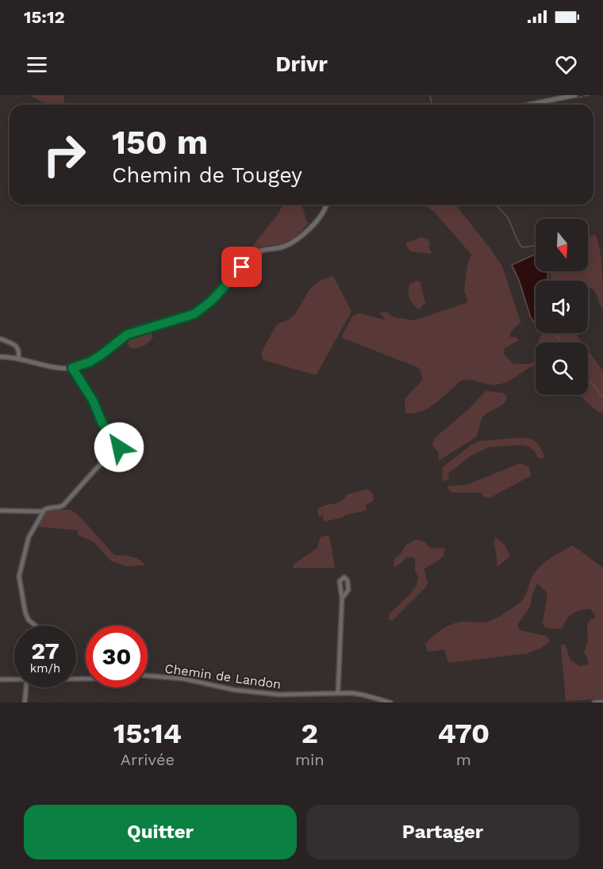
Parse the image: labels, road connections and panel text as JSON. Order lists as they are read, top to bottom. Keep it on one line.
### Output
{"streets":{"street":["Chemin de Landon"]},"north":"bottom","page":{"status":"15:12","header":"Drivr","turn":["150 m","Chemin de Tougey"],"speed":"27 km/h","limit":"30","eta":["15:14","Arrivée","2","min","470","m"],"buttons":["Quitter","Partager"]}}
